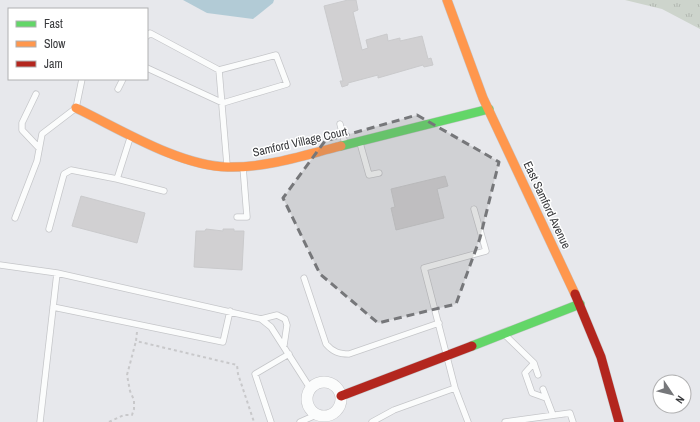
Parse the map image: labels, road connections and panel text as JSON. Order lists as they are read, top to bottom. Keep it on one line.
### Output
{"streets":{"street":["Samford Village Court","East Samford Avenue"]},"crossings":[["Samford Village Court","East Samford Avenue"]],"legend":["Fast","Slow","Jam"],"north":"bottom right"}
